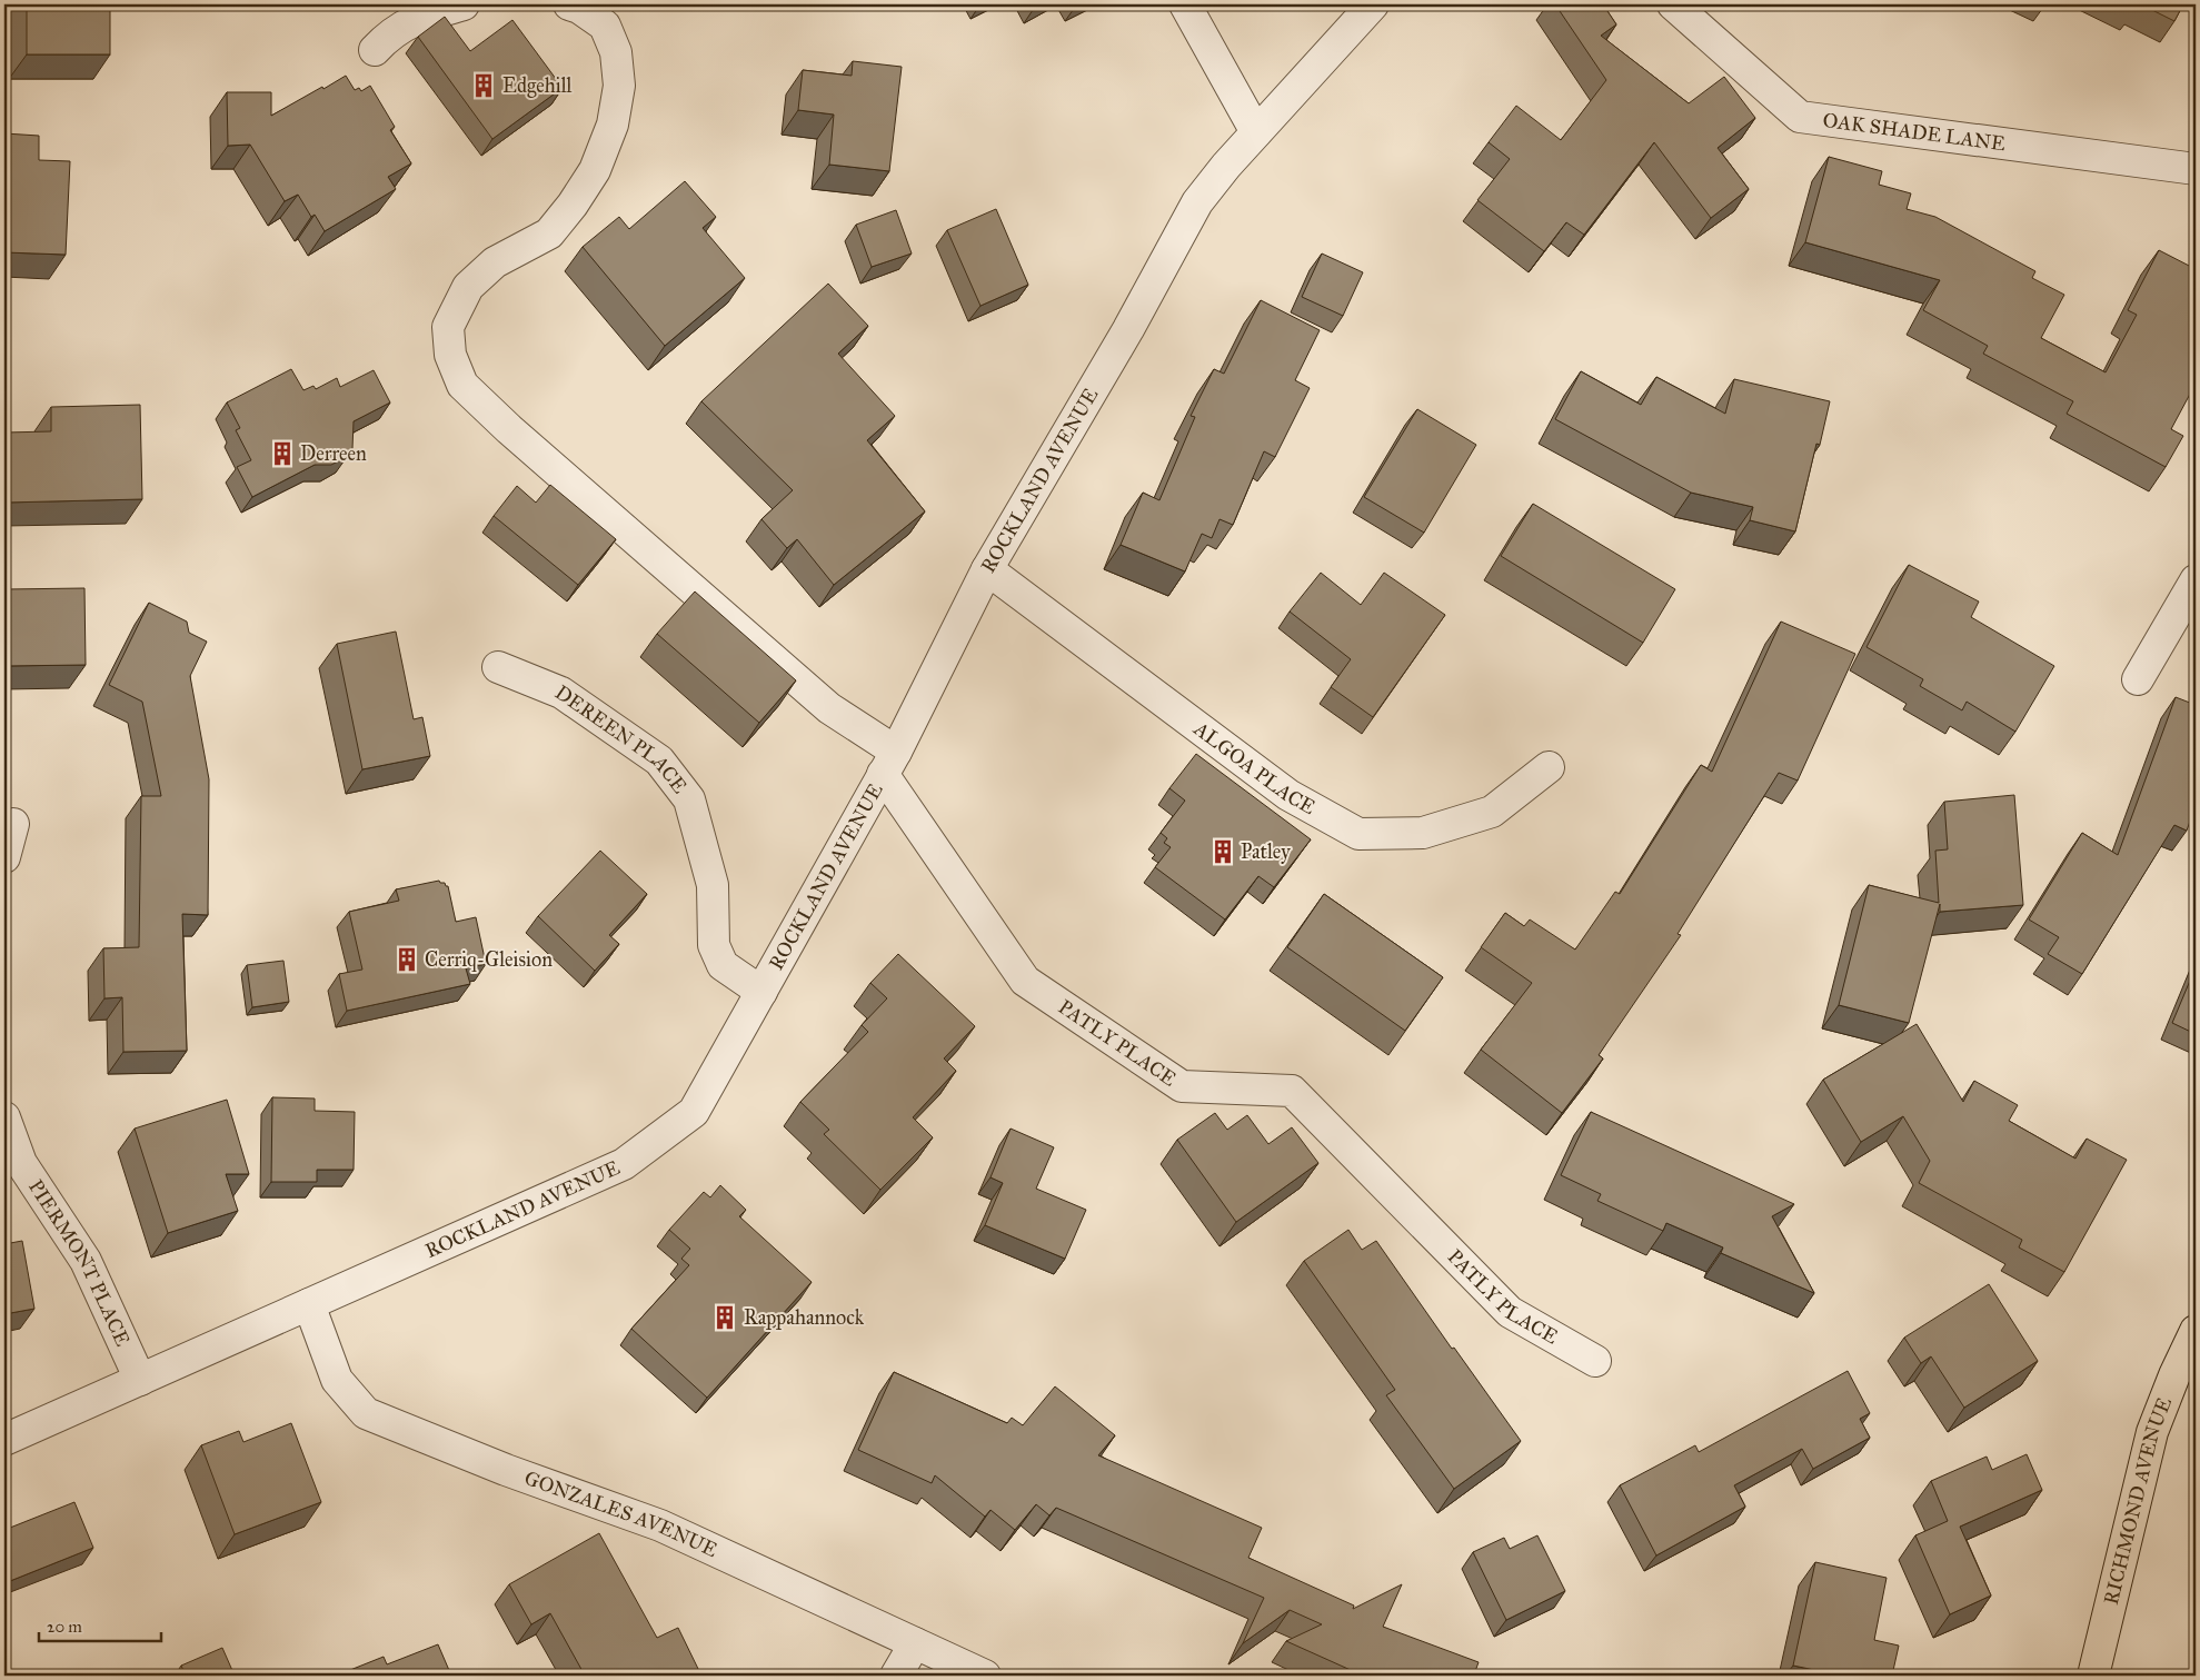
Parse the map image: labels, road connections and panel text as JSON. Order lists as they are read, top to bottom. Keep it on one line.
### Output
{"streets":{"main road":["RICHMOND AVENUE"],"street":["OAK SHADE LANE","ROCKLAND AVENUE","DEREEN PLACE","ALGOA PLACE","PATLY PLACE","PIERMONT PLACE","GONZALES AVENUE"]},"crossings":[["ROCKLAND AVENUE","DEREEN PLACE"],["ROCKLAND AVENUE","ALGOA PLACE"],["ROCKLAND AVENUE","PATLY PLACE"],["ROCKLAND AVENUE","PIERMONT PLACE"],["ROCKLAND AVENUE","GONZALES AVENUE"]],"places":{"building":["Edgehill","Derreen","Patley","Cerriq-Gleision","Rappahannock"]},"scale_bar":"20 m"}
